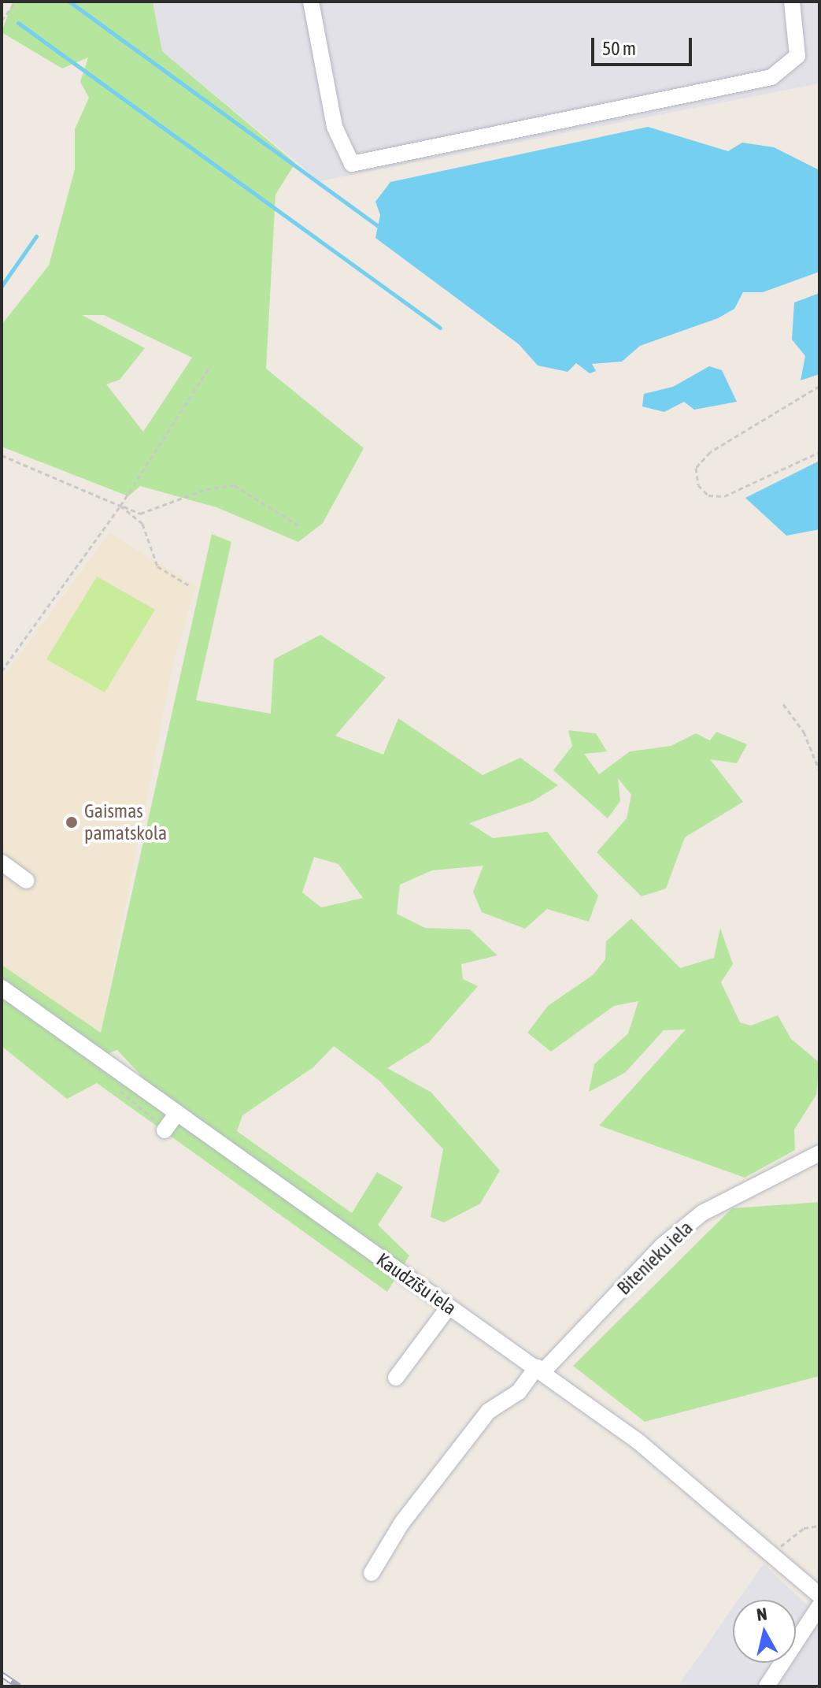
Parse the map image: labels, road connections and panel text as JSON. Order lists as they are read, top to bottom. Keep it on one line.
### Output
{"streets":{"street":["Bitenieku iela","Kaudzīšu iela"]},"crossings":[["Bitenieku iela","Kaudzīšu iela"]],"places":["Gaismas pamatskola"],"scale_bar":"50 m","north":"top"}
